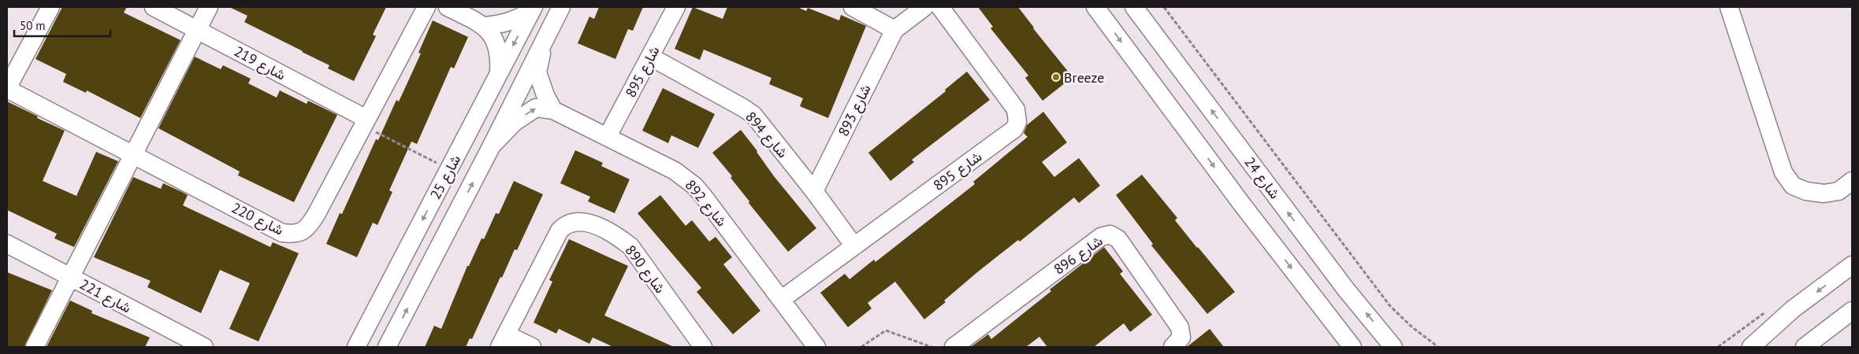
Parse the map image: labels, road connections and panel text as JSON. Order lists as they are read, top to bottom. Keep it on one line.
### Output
{"streets":{"street":["شارع 219","شارع 895","شارع 893","شارع 894","شارع 25","شارع 24","شارع 892","شارع 220","شارع 896","شارع 890","شارع 221"]},"crossings":[["شارع 219","شارع 220"],["شارع 895","شارع 894"],["شارع 895","شارع 892"],["شارع 893","شارع 894"],["شارع 25","شارع 892"]],"places":["Breeze"],"scale_bar":"50 m"}
